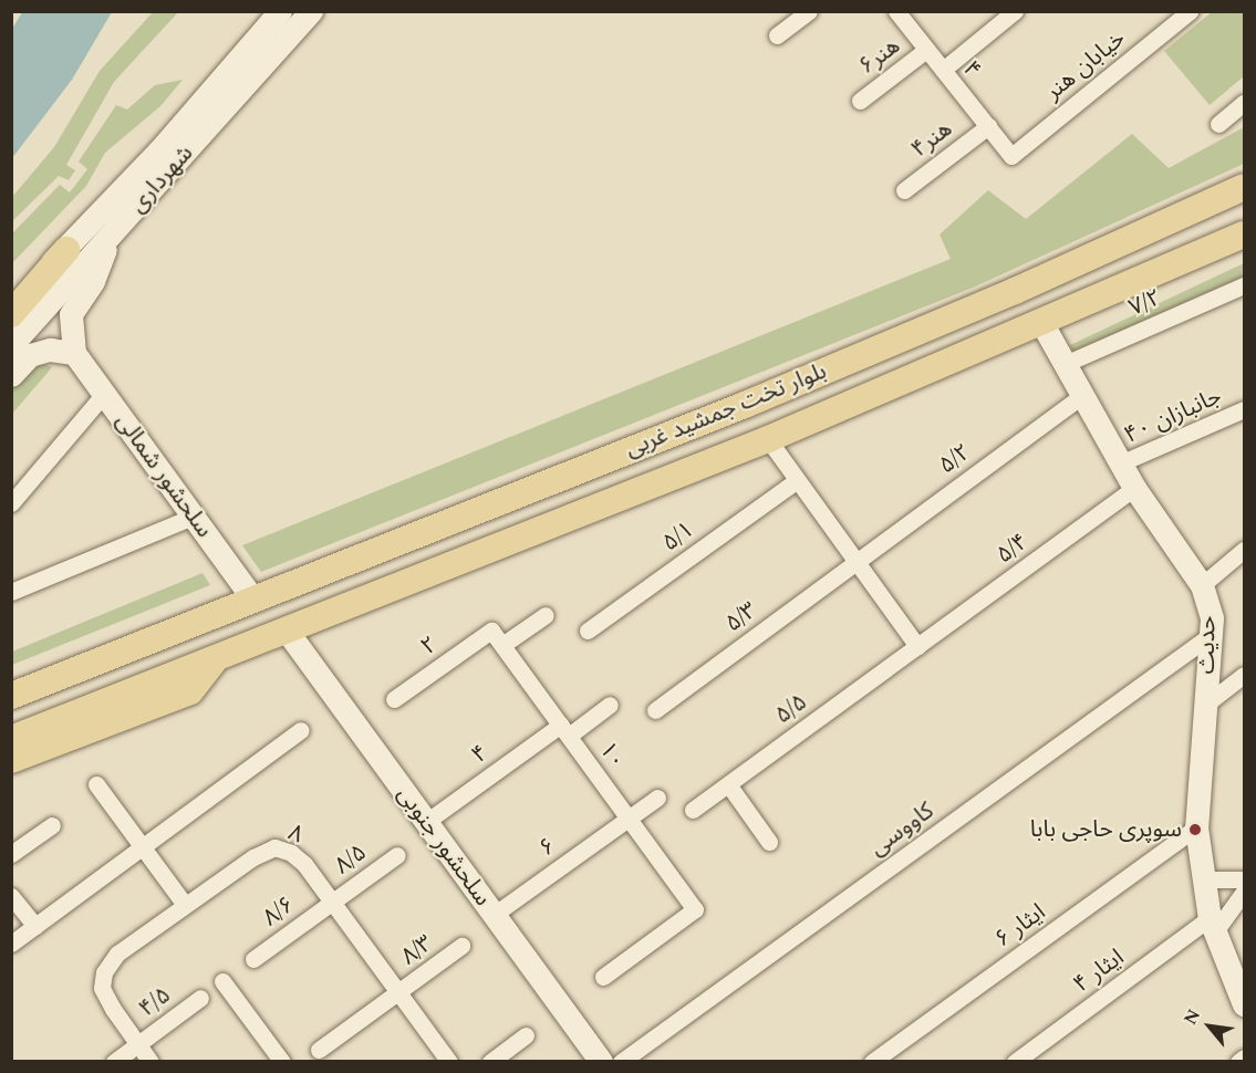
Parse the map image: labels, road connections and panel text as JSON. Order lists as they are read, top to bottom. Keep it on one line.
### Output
{"streets":{"main road":["بلوار تخت جمشید غربی"],"street":["هنر۶","خیابان هنر","۴","هنر۴","شهرداری","۷/۲","۴۰ جانبازان","۵/۲","سلحشور شمالی","۵/۱","۵/۴","۵/۳","حدیث","۲","۵/۵","۱۰","کاووسی","۸","سلحشور جنوبی","۶","۸/۵","۸/۶","ایثار ۶","۸/۳","ایثار ۴","۴/۵"]},"crossings":[["هنر۶","۴"],["خیابان هنر","۴"],["۴","هنر۴"],["۴","۱۰"],["۴","سلحشور جنوبی"],["۷/۲","حدیث"],["بلوار تخت جمشید غربی","سلحشور شمالی"],["بلوار تخت جمشید غربی","حدیث"],["بلوار تخت جمشید غربی","سلحشور جنوبی"],["۴۰ جانبازان","حدیث"],["۵/۲","۵/۳"],["۵/۲","حدیث"],["۵/۴","حدیث"],["۵/۴","۵/۵"],["حدیث","کاووسی"],["حدیث","ایثار ۶"],["حدیث","ایثار ۴"],["۲","۱۰"],["۱۰","۶"],["۸","۸/۵"],["۸","۸/۶"],["۸","۸/۳"],["۸","۴/۵"],["سلحشور جنوبی","۶"],["۸/۵","۸/۶"]],"places":["سوپری حاجی بابا"],"north":"top left"}
